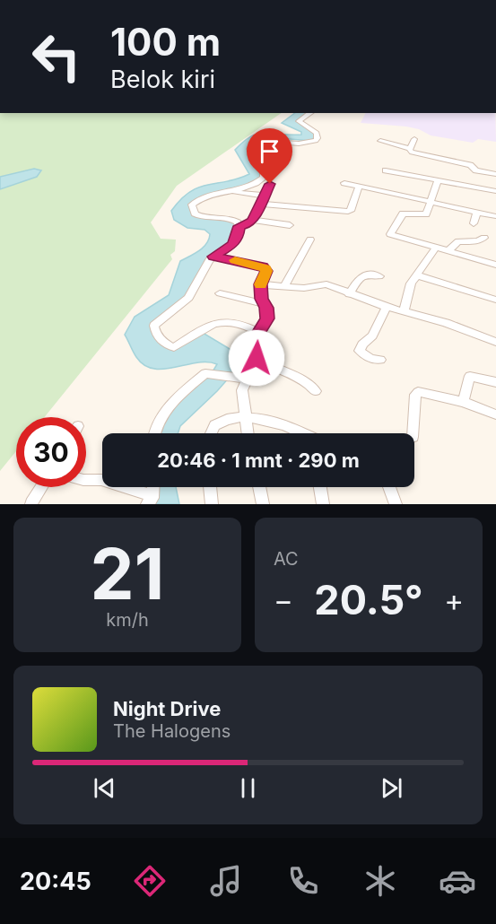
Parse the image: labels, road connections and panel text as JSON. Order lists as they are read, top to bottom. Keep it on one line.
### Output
{"page":{"turn":["100 m","Belok kiri"],"limit":"30","trip":"20:46 · 1 mnt · 290 m","tile":[["21","km/h"],"AC"],"heat":["−","20.5°","+"],"song":["Night Drive","The Halogens"],"tabs":"20:45"}}
